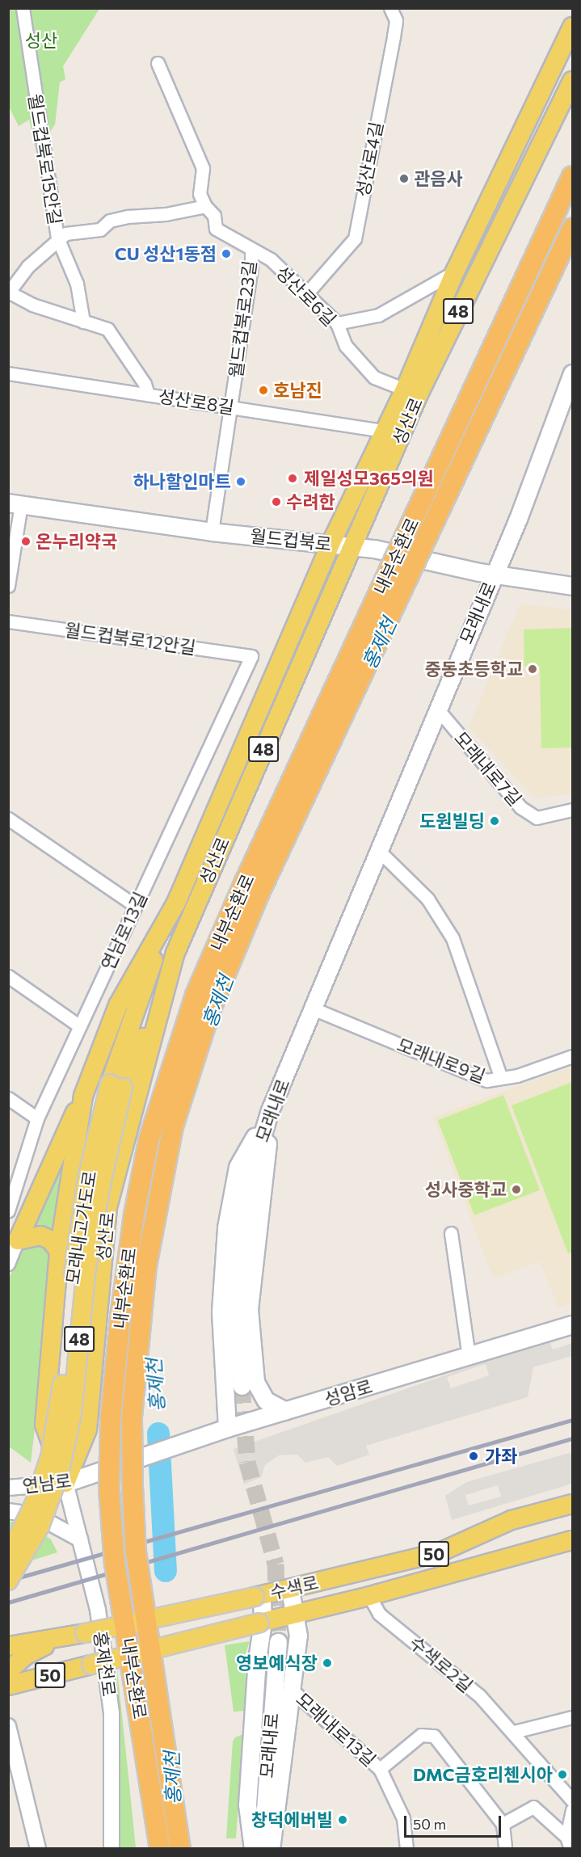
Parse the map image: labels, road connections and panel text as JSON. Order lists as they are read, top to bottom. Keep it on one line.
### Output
{"streets":{"highway":["내부순환로"],"main road":["48","성산로","월드컵북로","모래내로","모래내고가도로","성암로","연남로","50","수색로"],"street":["월드컵북로15안길","성산로4길","성산로6길","월드컵북로23길","성산로8길","월드컵북로12안길","모래내로7길","연남로13길","모래내로9길","홍제천로","수색로2길","모래내로13길"]},"crossings":[["성산로4길","성산로6길"],["성산로6길","월드컵북로23길"],["성산로6길","성산로"],["월드컵북로23길","성산로8길"],["월드컵북로23길","월드컵북로"],["성산로8길","성산로"],["성산로","월드컵북로"],["성산로","모래내고가도로"],["성산로","연남로"],["성산로","홍제천로"],["월드컵북로","모래내로"],["모래내로","모래내로7길"],["모래내로","모래내로9길"],["월드컵북로12안길","연남로13길"],["성암로","연남로"],["연남로","홍제천로"],["수색로","수색로2길"]],"water":["홍제천"],"parks":["성산"],"places":["관음사","CU 성산1동점","호남진","제일성모365의원","하나할인마트","수려한","온누리약국","중동초등학교","도원빌딩","성사중학교","가좌","영보예식장","DMC금호리첸시아","창덕에버빌"],"scale_bar":"50 m"}
